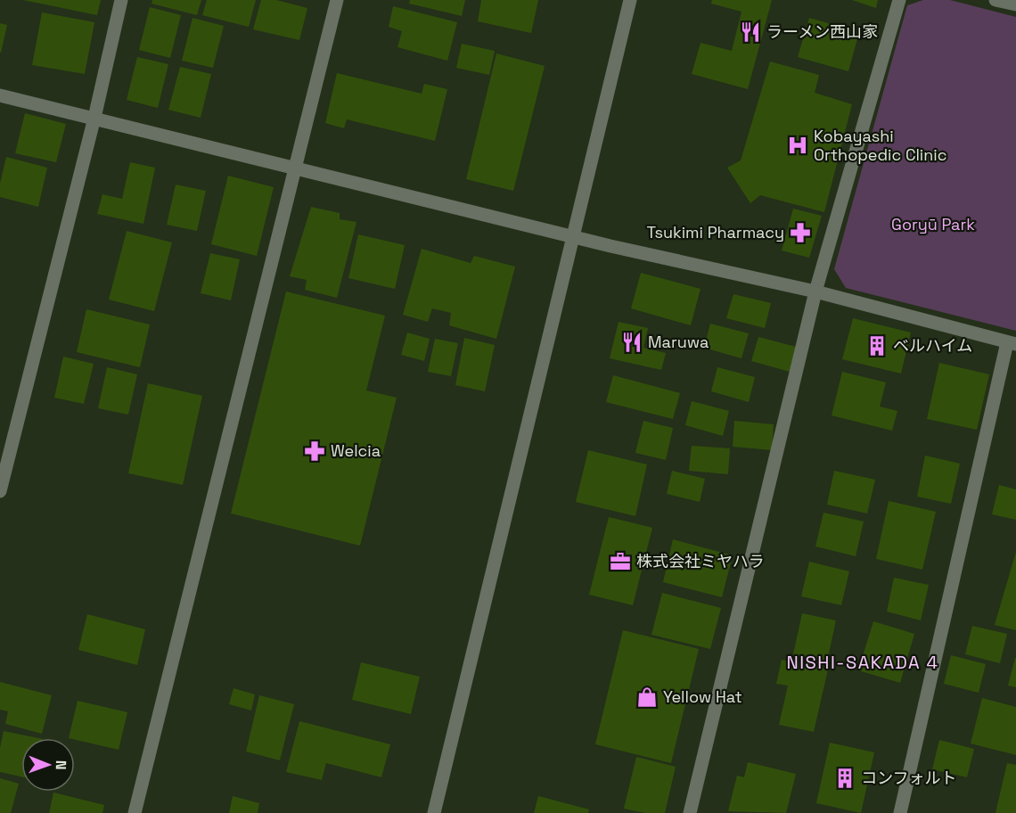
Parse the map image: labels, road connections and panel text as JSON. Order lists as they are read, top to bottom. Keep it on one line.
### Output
{"districts":["NISHI-SAKADA 4"],"parks":["Goryū Park"],"places":{"restaurant":["ラーメン西山家","Maruwa"],"hospital":["Kobayashi Orthopedic Clinic"],"pharmacy":["Tsukimi Pharmacy","Welcia"],"building":["ベルハイム","コンフォルト"],"office":["株式会社ミヤハラ"],"shop":["Yellow Hat"]},"north":"right"}
